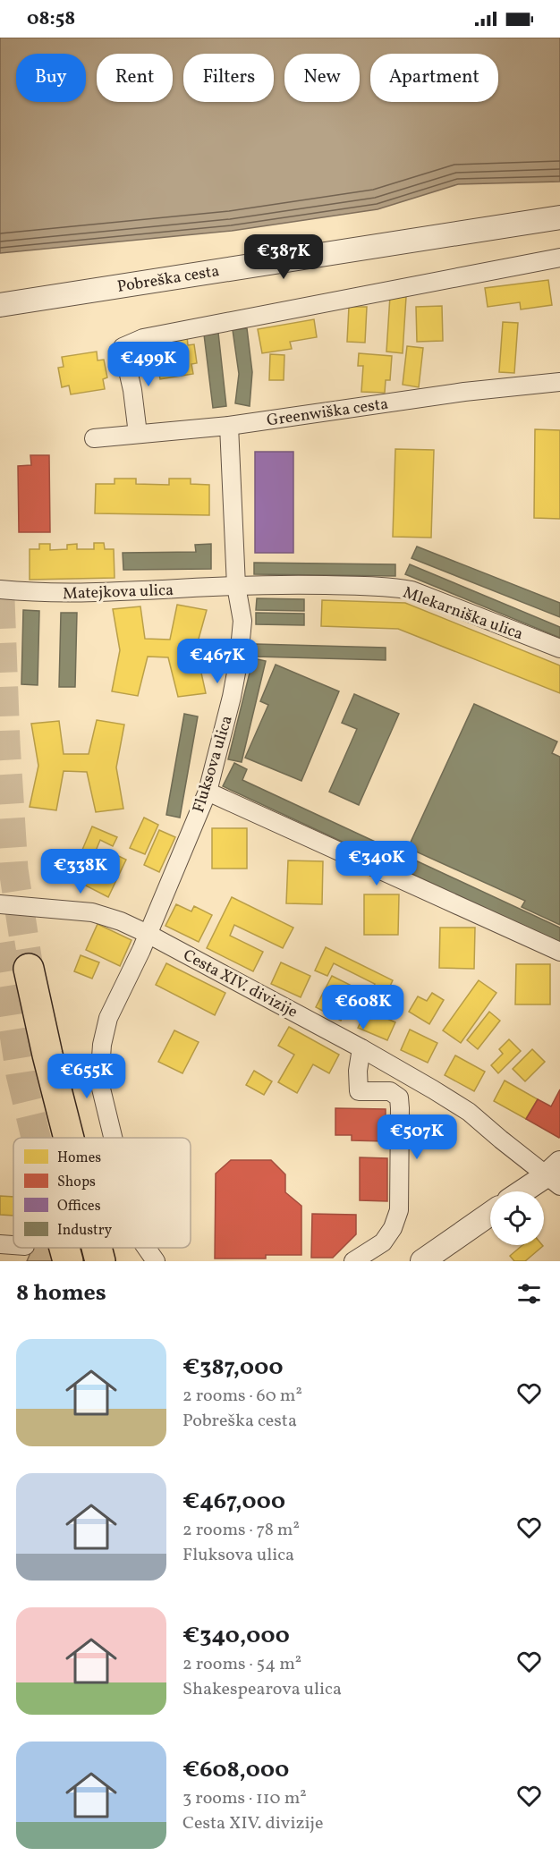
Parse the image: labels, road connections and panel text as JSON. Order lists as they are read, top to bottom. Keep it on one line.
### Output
{"streets":{"street":["Pobreška cesta","Greenwiška cesta","Matejkova ulica","Mlekarniška ulica","Fluksova ulica","Cesta XIV. divizije"]},"crossings":[["Greenwiška cesta","Fluksova ulica"],["Matejkova ulica","Mlekarniška ulica"],["Matejkova ulica","Fluksova ulica"],["Mlekarniška ulica","Fluksova ulica"],["Fluksova ulica","Cesta XIV. divizije"]],"legend":["Homes","Shops","Offices","Industry"],"page":{"status":"08:58","chip":["Buy","Rent","Filters","New","Apartment"],"price":["€387K","€499K","€467K","€340K","€338K","€608K","€655K","€507K"],"heading":"8 homes","list":[{"name":"€387,000","note":"2 rooms · 60 m² · Pobreška cesta"},{"name":"€467,000","note":"2 rooms · 78 m² · Fluksova ulica"},{"name":"€340,000","note":"2 rooms · 54 m² · Shakespearova ulica"},{"name":"€608,000","note":"3 rooms · 110 m² · Cesta XIV. divizije"}]}}
